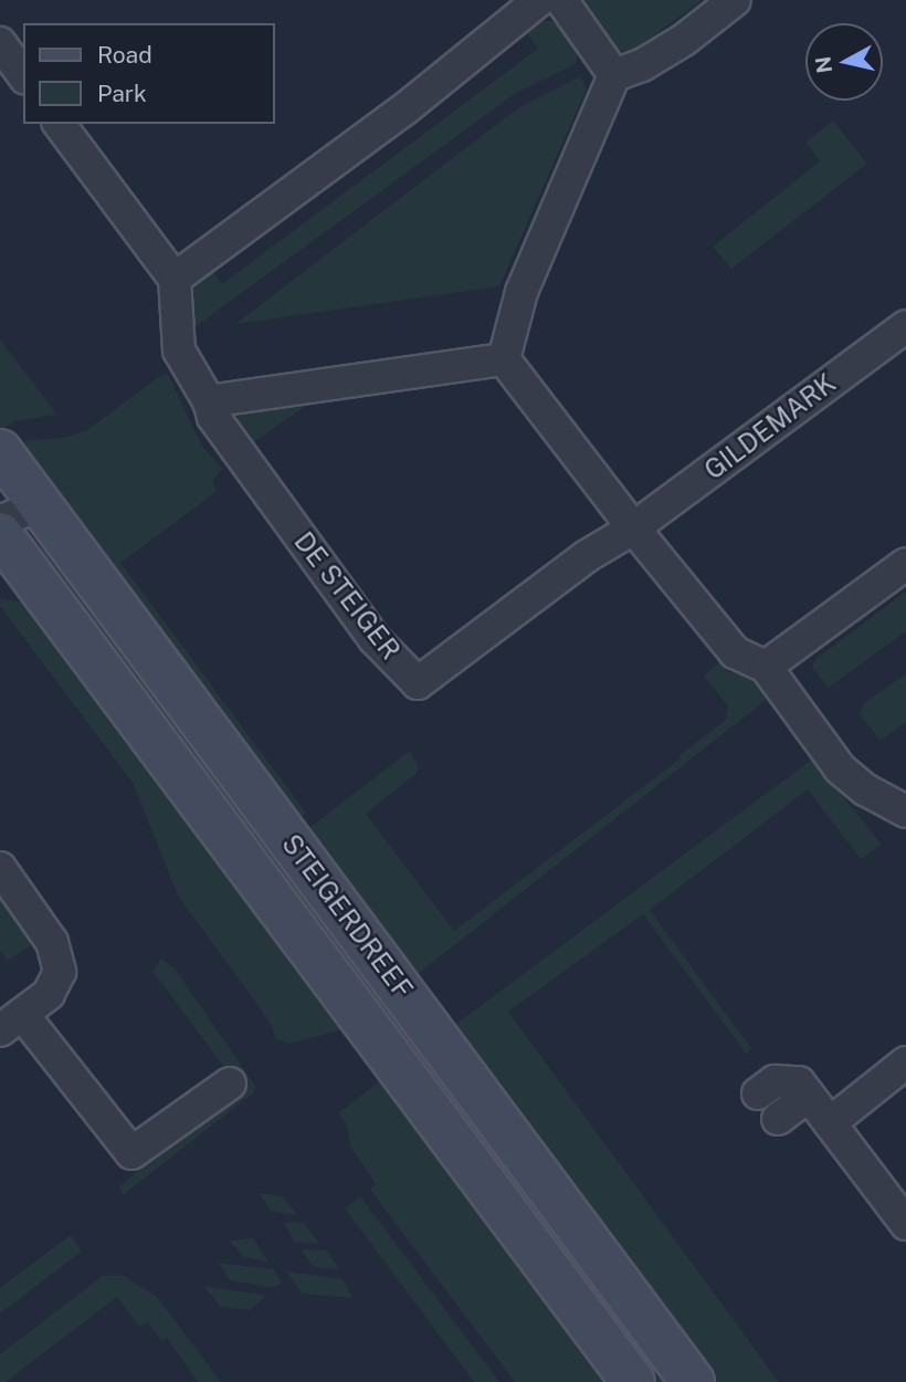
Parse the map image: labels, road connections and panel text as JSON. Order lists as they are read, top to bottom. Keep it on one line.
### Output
{"streets":{"main road":["STEIGERDREEF"],"street":["GILDEMARK","DE STEIGER"]},"crossings":[["GILDEMARK","DE STEIGER"]],"legend":["Road","Park"],"north":"left"}
